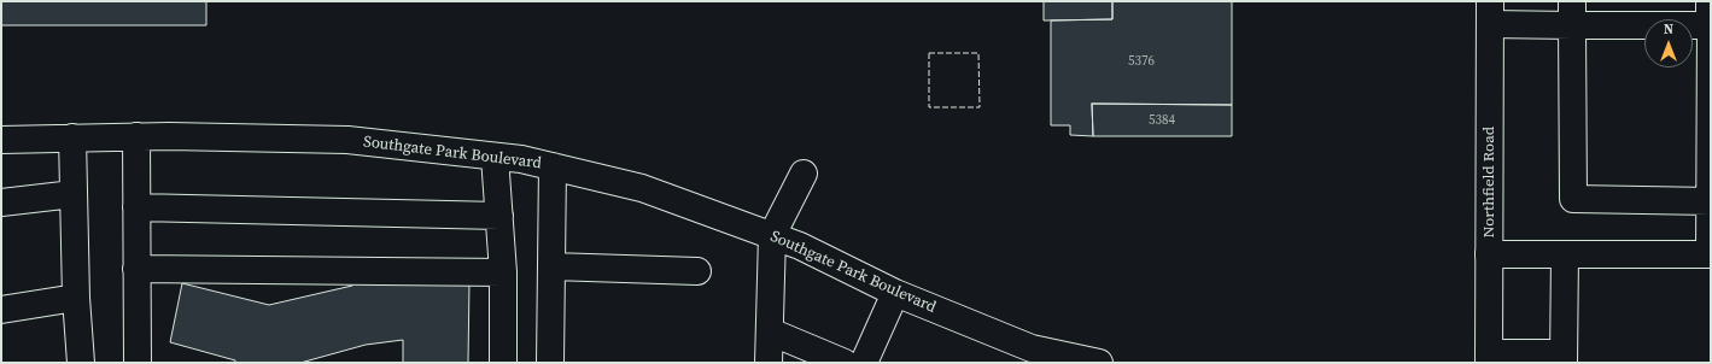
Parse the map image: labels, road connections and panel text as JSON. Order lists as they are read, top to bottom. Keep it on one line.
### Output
{"streets":{"street":["Southgate Park Boulevard","Northfield Road"]},"house_numbers":["5376","5384"],"north":"top"}
